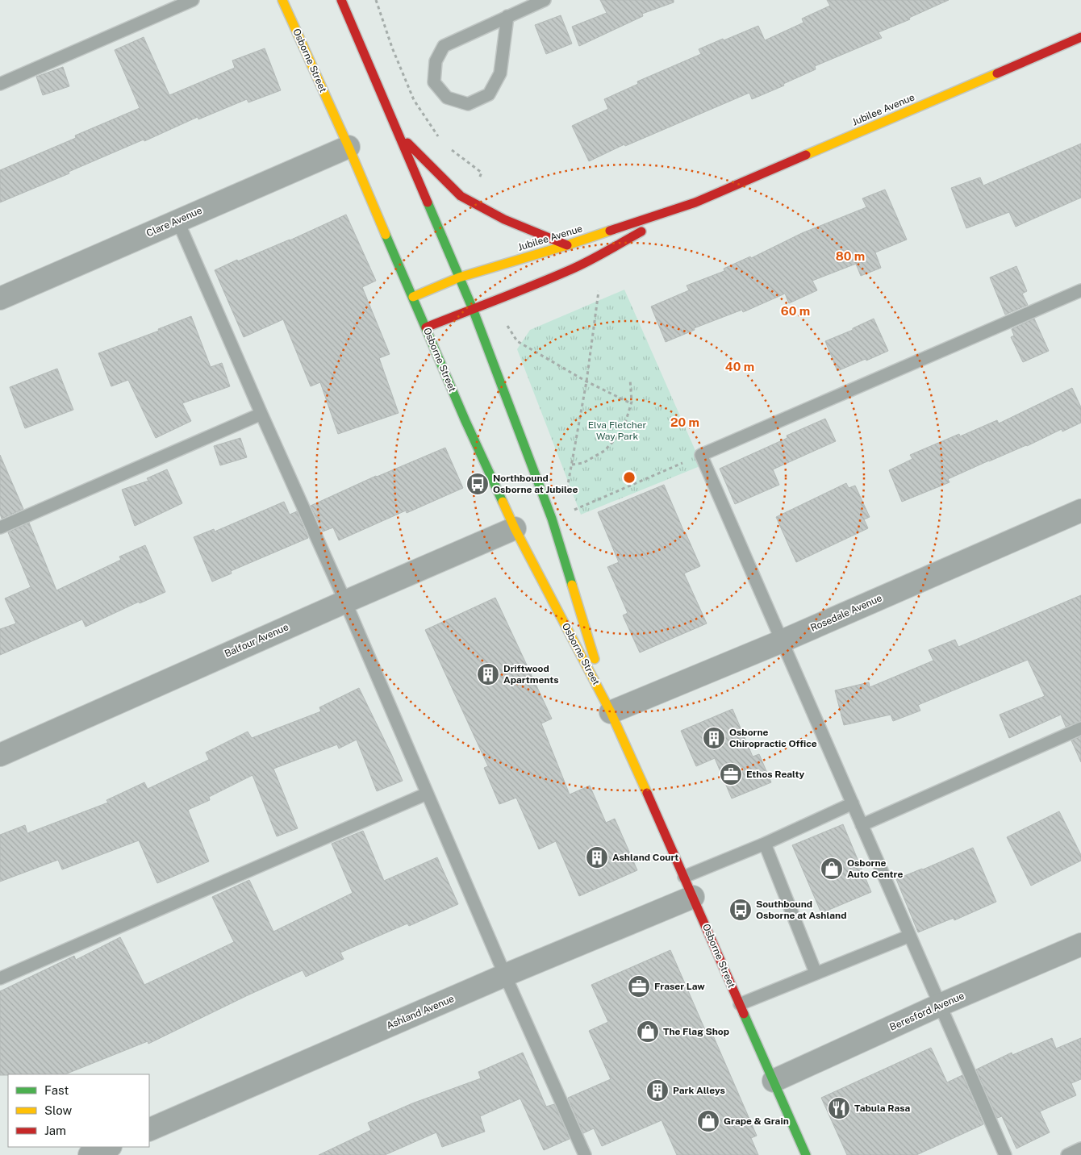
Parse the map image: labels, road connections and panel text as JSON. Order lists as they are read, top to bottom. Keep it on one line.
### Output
{"streets":{"main road":["Osborne Street","Jubilee Avenue"],"street":["Clare Avenue","Rosedale Avenue","Balfour Avenue","Beresford Avenue","Ashland Avenue"]},"crossings":[["Osborne Street","Jubilee Avenue"],["Osborne Street","Clare Avenue"],["Osborne Street","Rosedale Avenue"],["Osborne Street","Balfour Avenue"],["Osborne Street","Beresford Avenue"],["Osborne Street","Ashland Avenue"]],"parks":["Elva Fletcher Way Park"],"places":{"bus stop":["Northbound Osborne at Jubilee","Southbound Osborne at Ashland"],"building":["Driftwood Apartments","Osborne Chiropractic Office","Ashland Court","Park Alleys"],"office":["Ethos Realty","Fraser Law"],"shop":["Osborne Auto Centre","The Flag Shop","Grape & Grain"],"restaurant":["Tabula Rasa"]},"legend":["Fast","Slow","Jam"],"rings":["80 m","60 m","40 m","20 m"]}
